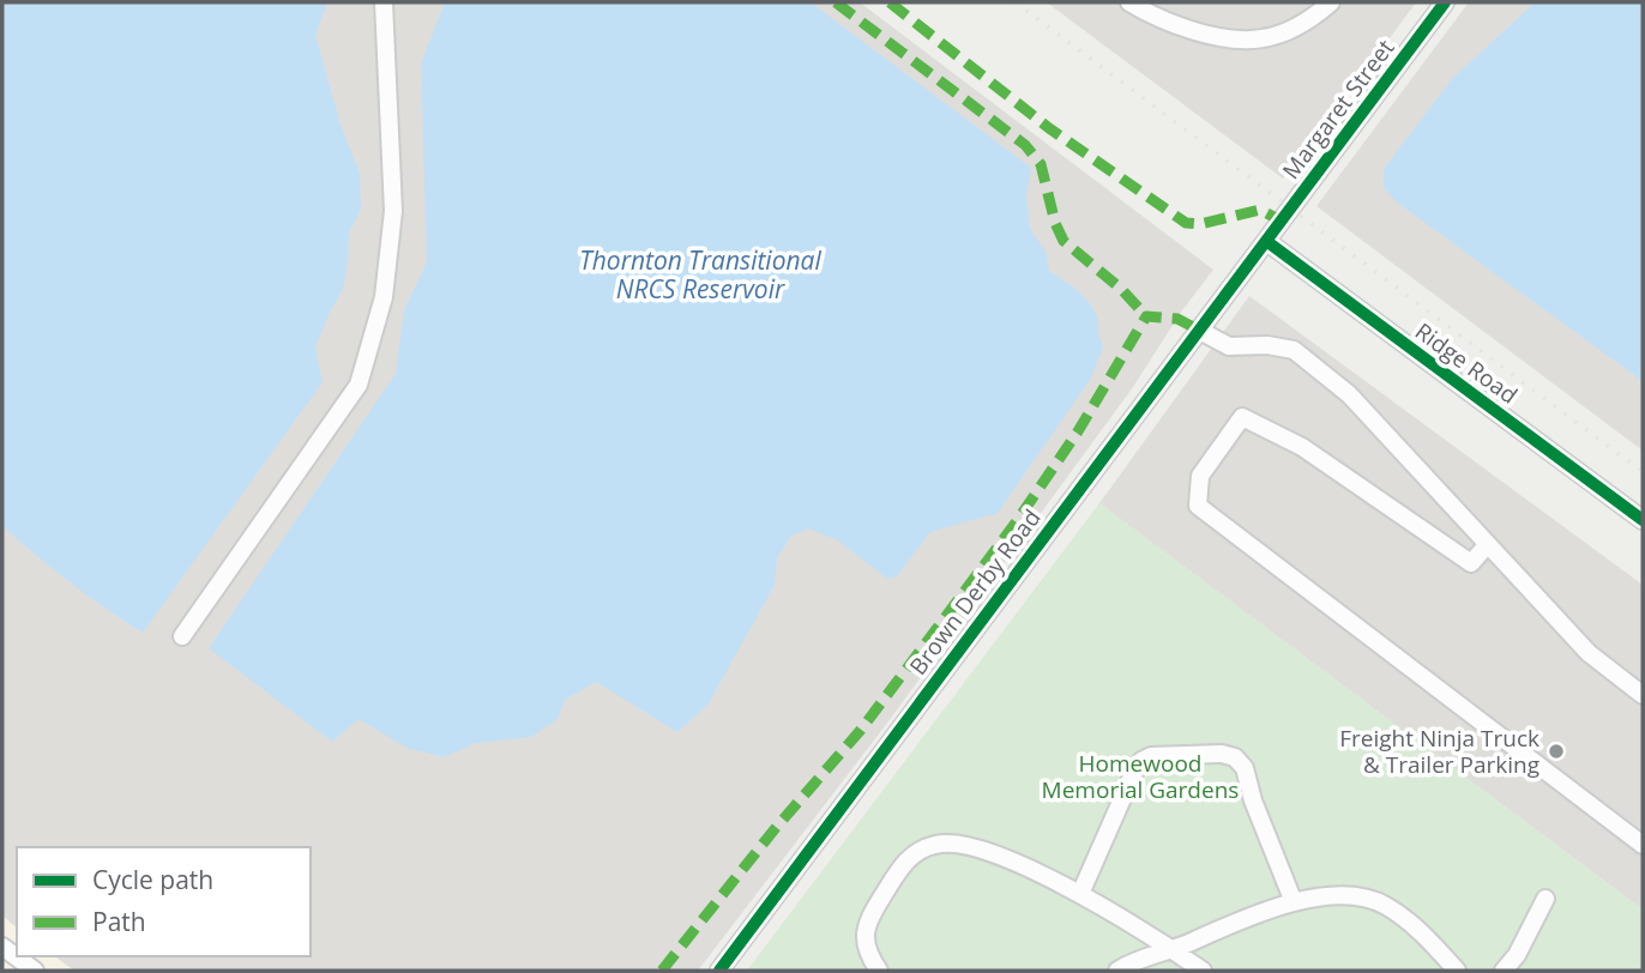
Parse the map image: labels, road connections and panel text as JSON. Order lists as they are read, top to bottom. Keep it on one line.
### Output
{"streets":{"street":["Margaret Street","Ridge Road","Brown Derby Road"]},"crossings":[["Margaret Street","Ridge Road"],["Margaret Street","Brown Derby Road"],["Ridge Road","Brown Derby Road"]],"water":["Thornton Transitional NRCS Reservoir"],"parks":["Homewood Memorial Gardens"],"places":["Freight Ninja Truck & Trailer Parking"],"legend":["Cycle path","Path"]}
